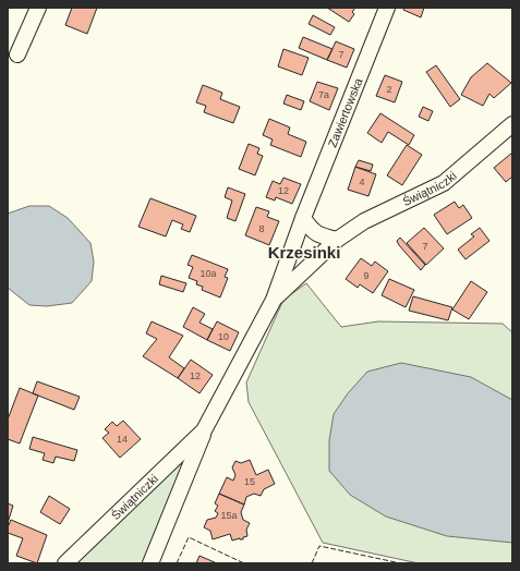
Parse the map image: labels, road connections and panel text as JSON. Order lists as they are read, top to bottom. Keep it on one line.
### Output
{"streets":{"street":["Zawiertowska","Świątniczki"]},"crossings":[["Zawiertowska","Świątniczki"]],"districts":["Krzesinki"],"house_numbers":["7","2","7a","4","12","8","7","10a","9","10","12","14","15","15a"]}
